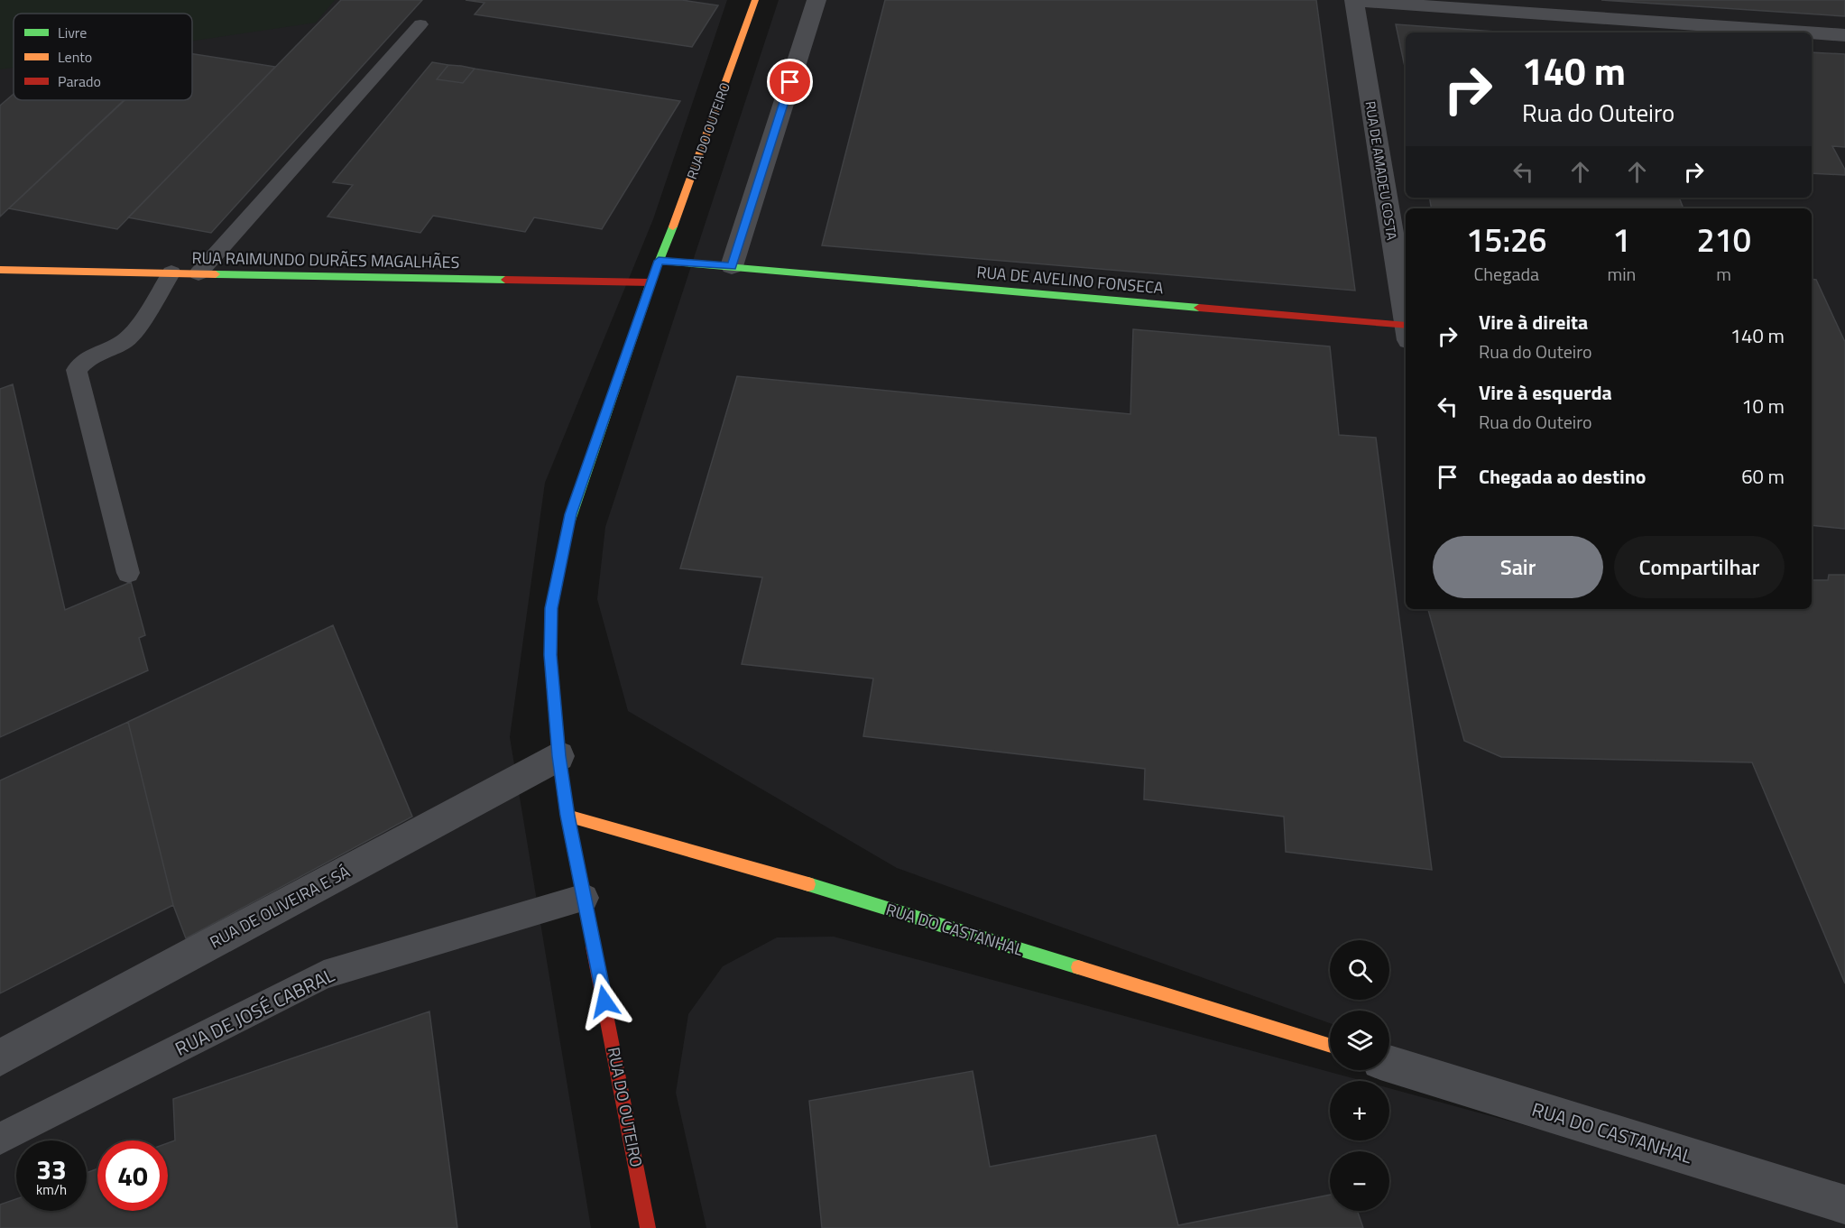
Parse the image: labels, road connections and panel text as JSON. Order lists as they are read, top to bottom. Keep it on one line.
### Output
{"streets":{"street":["RUA DO OUTEIRO","RUA DE AMADEU COSTA","RUA RAIMUNDO DURÃES MAGALHÃES","RUA DE AVELINO FONSECA","RUA DE OLIVEIRA E SÁ","RUA DO CASTANHAL"],"lane":["RUA DE JOSÉ CABRAL"]},"crossings":[["RUA DO OUTEIRO","RUA RAIMUNDO DURÃES MAGALHÃES"],["RUA DO OUTEIRO","RUA DE OLIVEIRA E SÁ"],["RUA DO OUTEIRO","RUA DO CASTANHAL"],["RUA DO OUTEIRO","RUA DE JOSÉ CABRAL"]],"legend":["Livre","Lento","Parado"],"page":{"turn":["140 m","Rua do Outeiro"],"eta":["15:26","Chegada","1","min","210","m"],"list":[{"name":"Vire à direita","note":"Rua do Outeiro","value":"140 m"},{"name":"Vire à esquerda","note":"Rua do Outeiro","value":"10 m"},{"name":"Chegada ao destino","value":"60 m"}],"buttons":["Sair","Compartilhar"],"map_buttons":["+","−"],"speed":"33 km/h","limit":"40"}}
